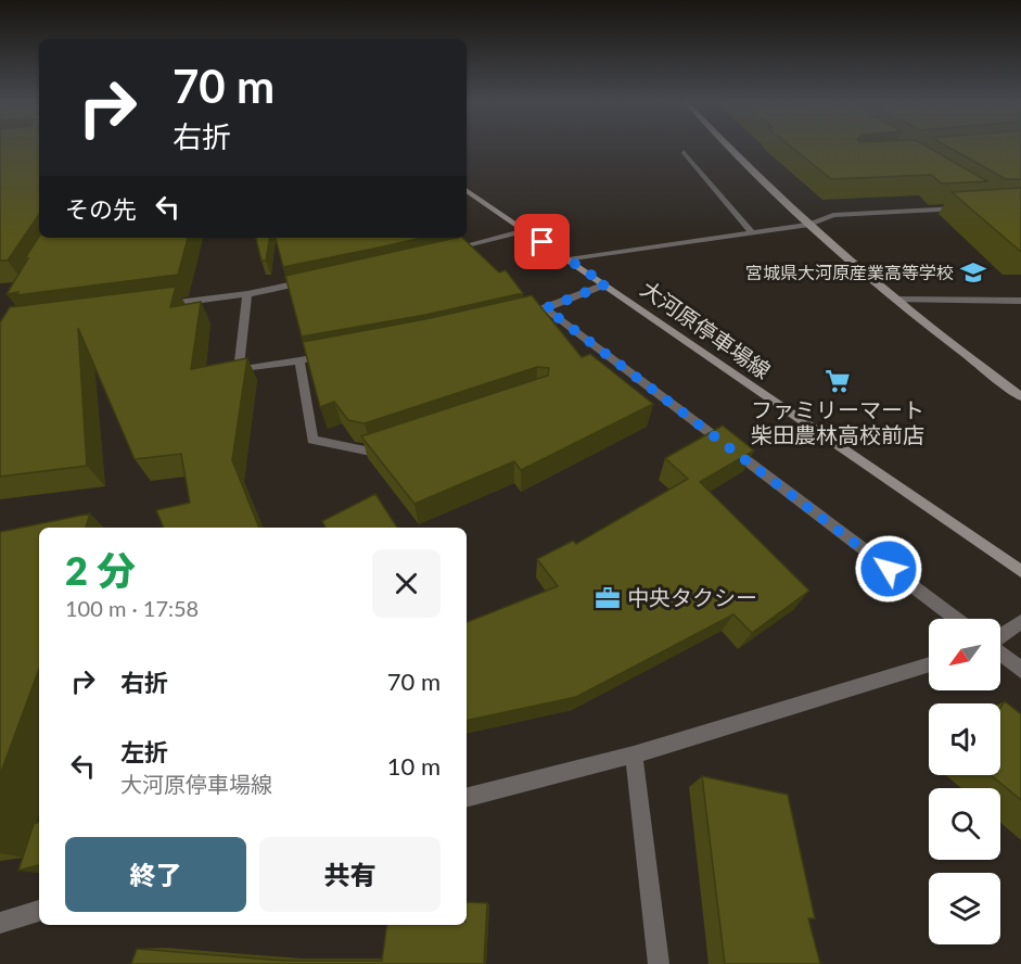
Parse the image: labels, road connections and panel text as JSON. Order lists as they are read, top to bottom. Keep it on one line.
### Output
{"streets":{"main road":["大河原停車場線"]},"places":{"school or university":["宮城県大河原産業高等学校"],"supermarket":["ファミリーマート 柴田農林高校前店"],"office":["中央タクシー"]},"north":"bottom left","page":{"turn":["70 m","右折"],"then":"その先","heading":["2 分","100 m · 17:58"],"list":[{"name":"右折","value":"70 m"},{"name":"左折","note":"大河原停車場線","value":"10 m"}],"buttons":["終了","共有"]}}
